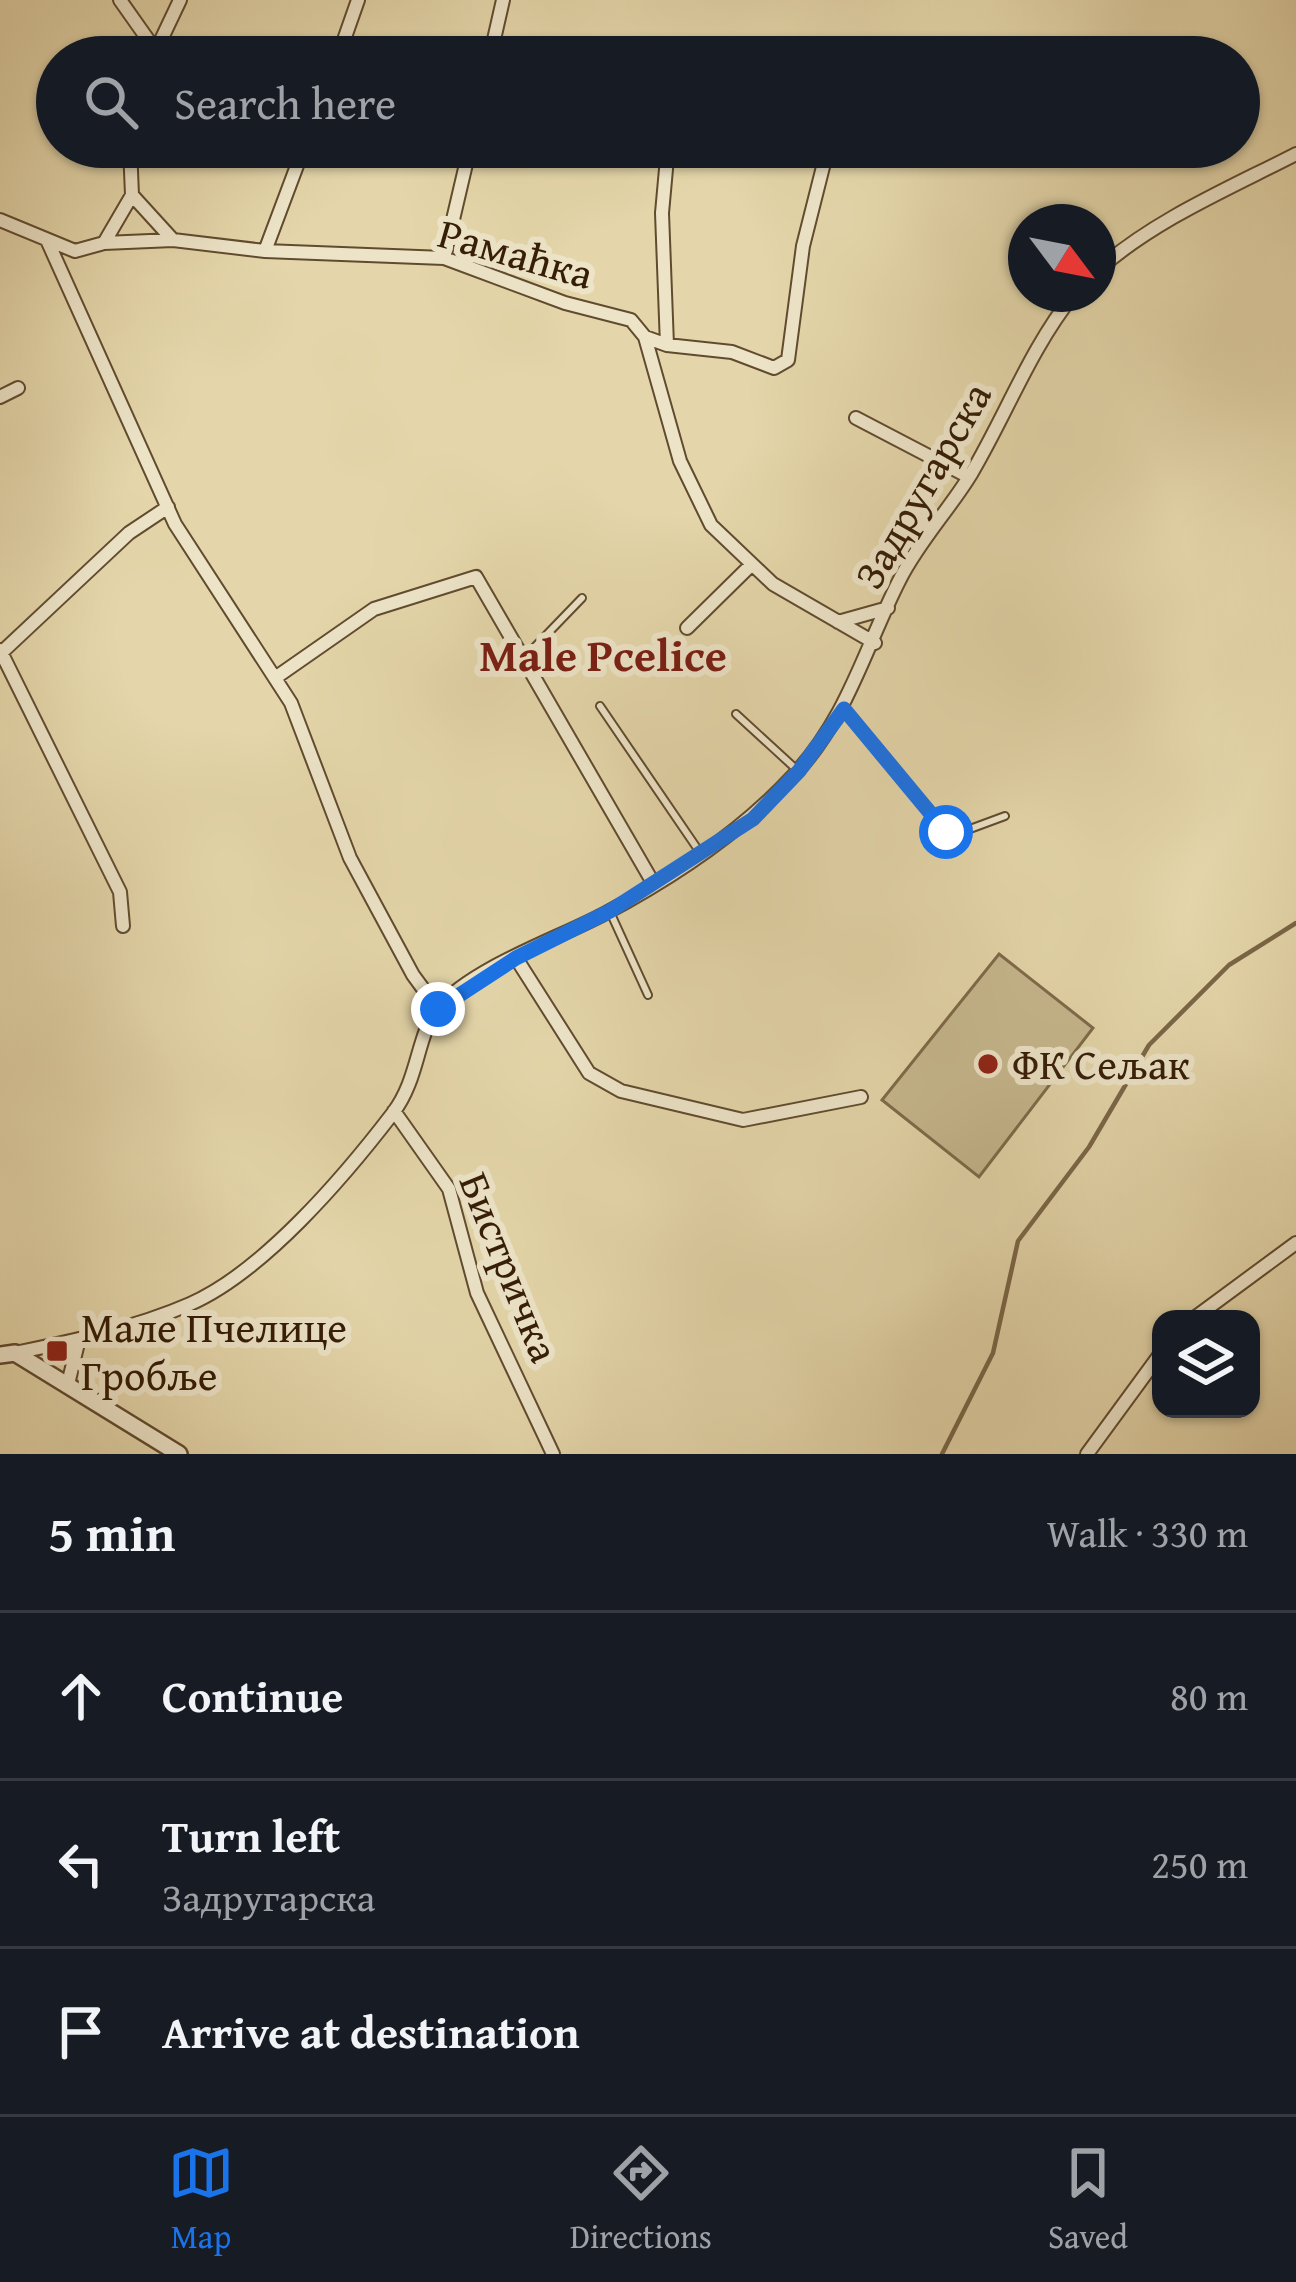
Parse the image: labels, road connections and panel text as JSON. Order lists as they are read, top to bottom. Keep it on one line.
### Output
{"streets":{"street":["Рамаћка","Задругарска","Бистричка"]},"districts":["Male Pcelice"],"places":{"other":["ФК Сељак"],"transit":["Мале Пчелице Гробље"]},"north":"bottom right","page":{"search":"Search here","heading":["5 min","Walk · 330 m"],"list":[["Continue","80 m"],["Turn left","Задругарска","250 m"],"Arrive at destination"],"nav":["Map","Directions","Saved"]}}
